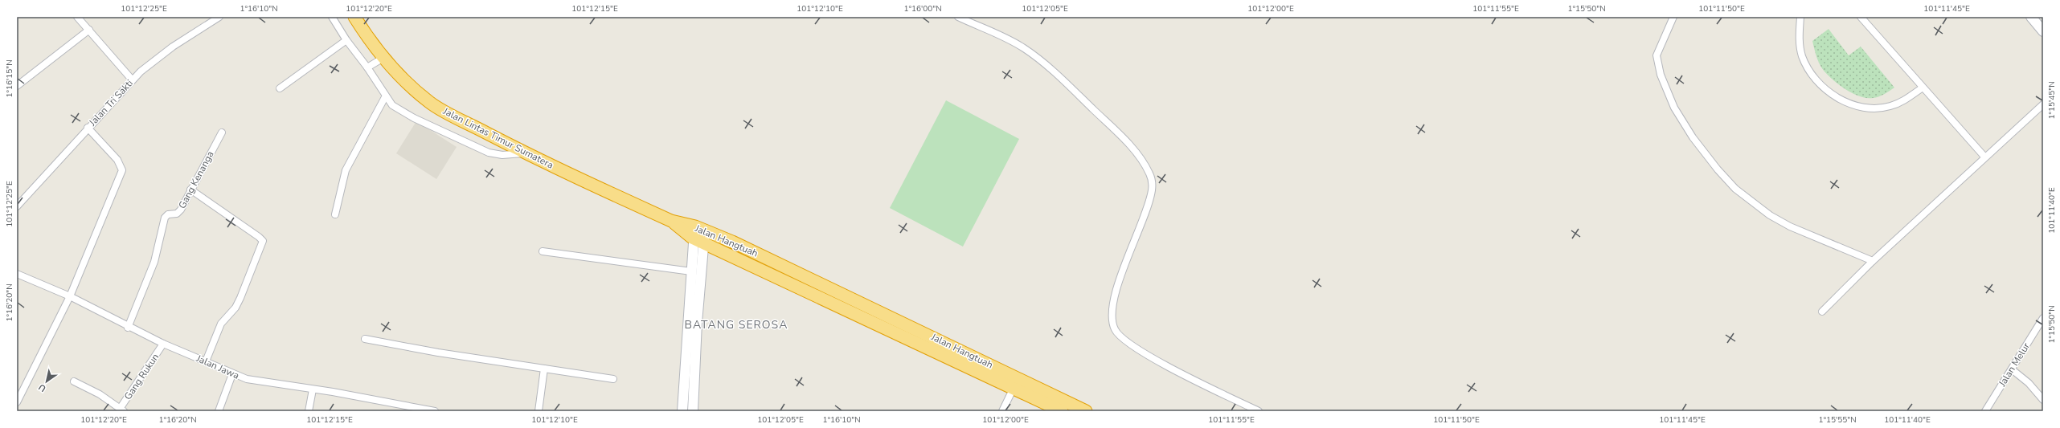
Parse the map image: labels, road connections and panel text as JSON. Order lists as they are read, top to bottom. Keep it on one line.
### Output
{"streets":{"highway":["Jalan Lintas Timur Sumatera","Jalan Hangtuah"],"street":["Jalan Tri Sakti","Gang Kenanga","Jalan Melur","Jalan Jawa","Gang Rukun"]},"crossings":[["Jalan Lintas Timur Sumatera","Jalan Hangtuah"],["Gang Kenanga","Jalan Jawa"],["Jalan Jawa","Gang Rukun"]],"districts":["BATANG SEROSA"],"north":"bottom left","coordinates":["101°12'25\"E","1°16'10\"N","101°12'20\"E","101°12'15\"E","101°12'10\"E","1°16'00\"N","101°12'05\"E","101°12'00\"E","101°11'55\"E","1°15'50\"N","101°11'50\"E","101°11'45\"E","1°16'15\"N","1°15'45\"N","101°11'40\"E","1°16'20\"N","1°15'55\"N"]}
